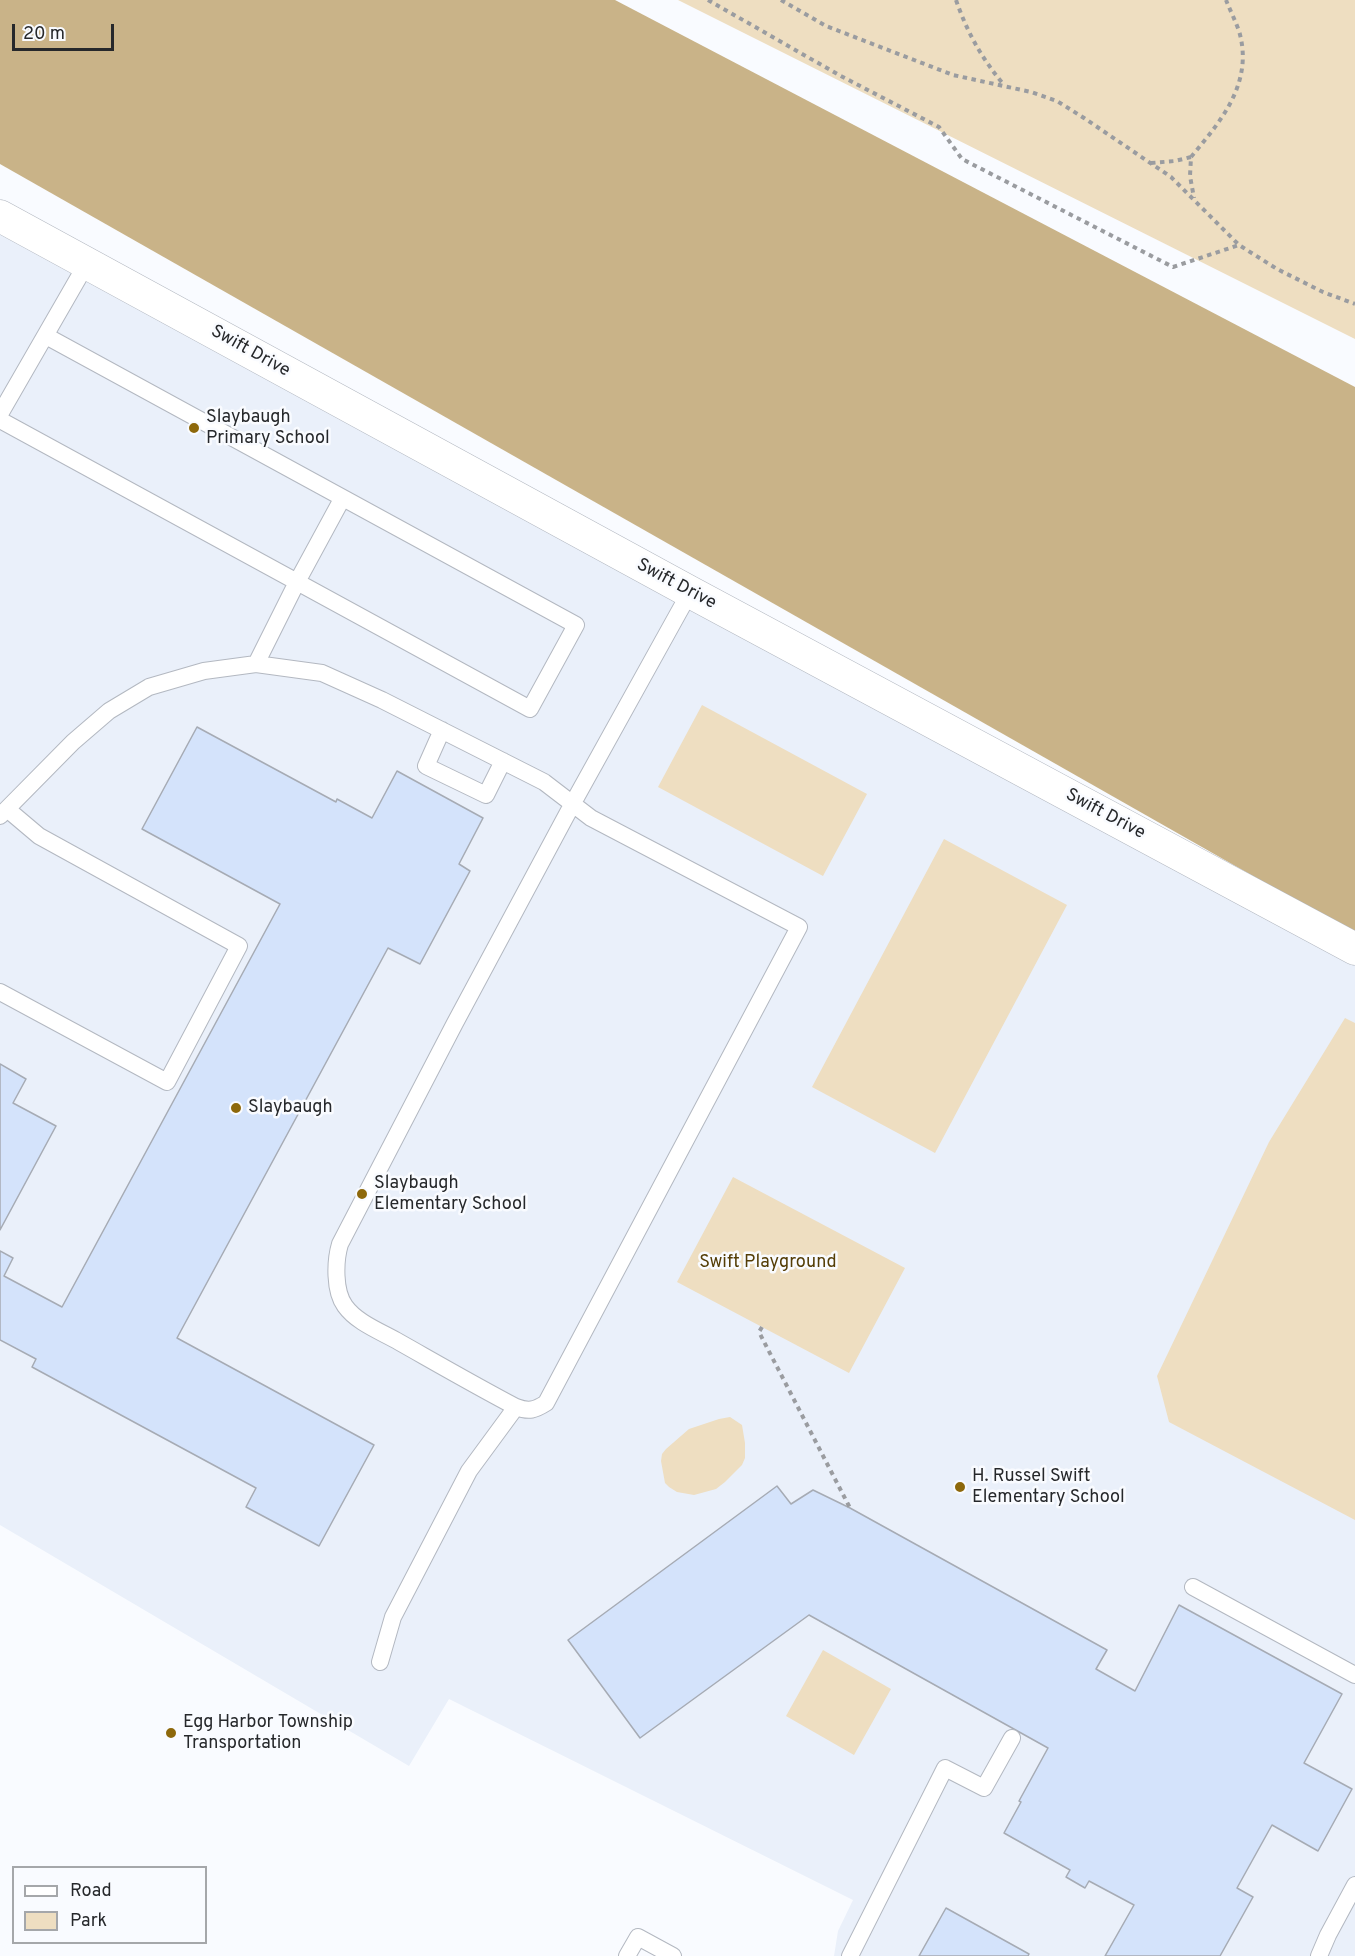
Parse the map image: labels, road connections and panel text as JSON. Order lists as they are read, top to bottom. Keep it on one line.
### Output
{"streets":{"street":["Swift Drive"]},"parks":["Swift Playground"],"places":["Slaybaugh Primary School","Slaybaugh","Slaybaugh Elementary School","H. Russel Swift Elementary School","Egg Harbor Township Transportation"],"legend":["Road","Park"],"scale_bar":"20 m"}
